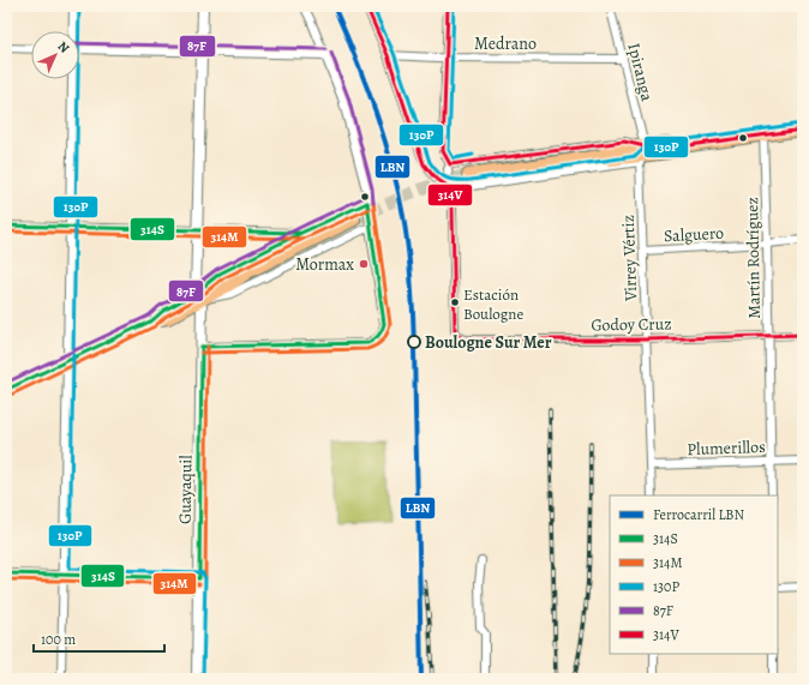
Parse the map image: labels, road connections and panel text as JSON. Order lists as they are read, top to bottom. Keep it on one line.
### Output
{"streets":{"street":["Medrano","Ipiranga","Salguero","Virrey Vértiz","Martín Rodríguez","Godoy Cruz","Plumerillos","Guayaquil"]},"crossings":[["Medrano","Ipiranga"],["Ipiranga","Virrey Vértiz"],["Salguero","Virrey Vértiz"],["Salguero","Martín Rodríguez"],["Virrey Vértiz","Godoy Cruz"],["Virrey Vértiz","Plumerillos"],["Martín Rodríguez","Godoy Cruz"],["Martín Rodríguez","Plumerillos"]],"places":["Mormax","Estación Boulogne","Boulogne Sur Mer"],"lines":["rail line LBN","transit line 130P","transit line 314V","transit line 87F","transit line 314M","transit line 314S"],"legend":["Ferrocarril LBN","314S","314M","130P","87F","314V"],"scale_bar":"100 m","north":"top right"}
